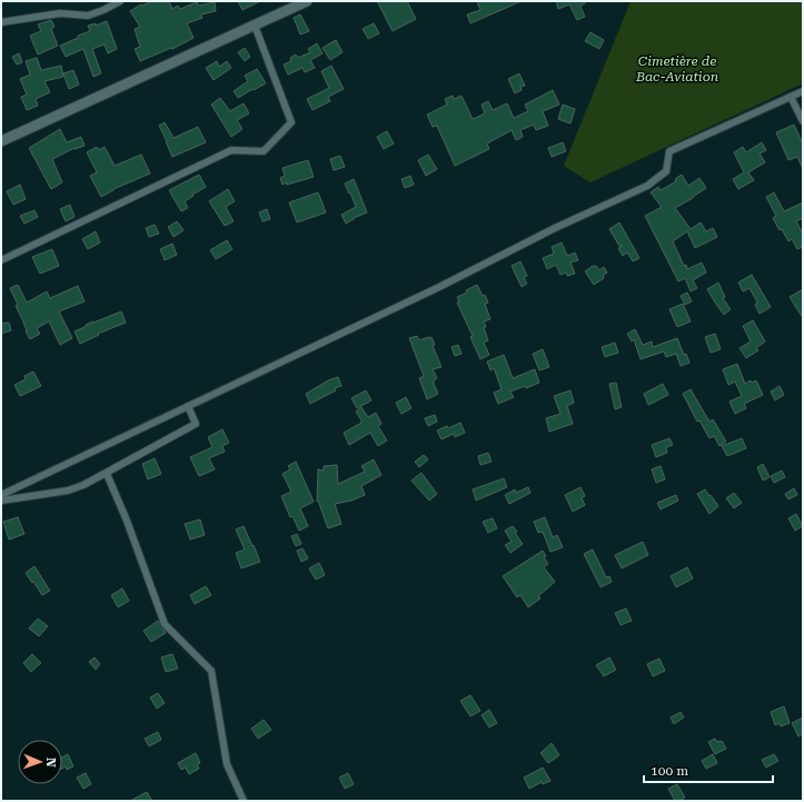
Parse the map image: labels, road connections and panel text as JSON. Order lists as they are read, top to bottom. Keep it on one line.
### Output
{"parks":["Cimetière de Bac-Aviation"],"scale_bar":"100 m","north":"right"}
